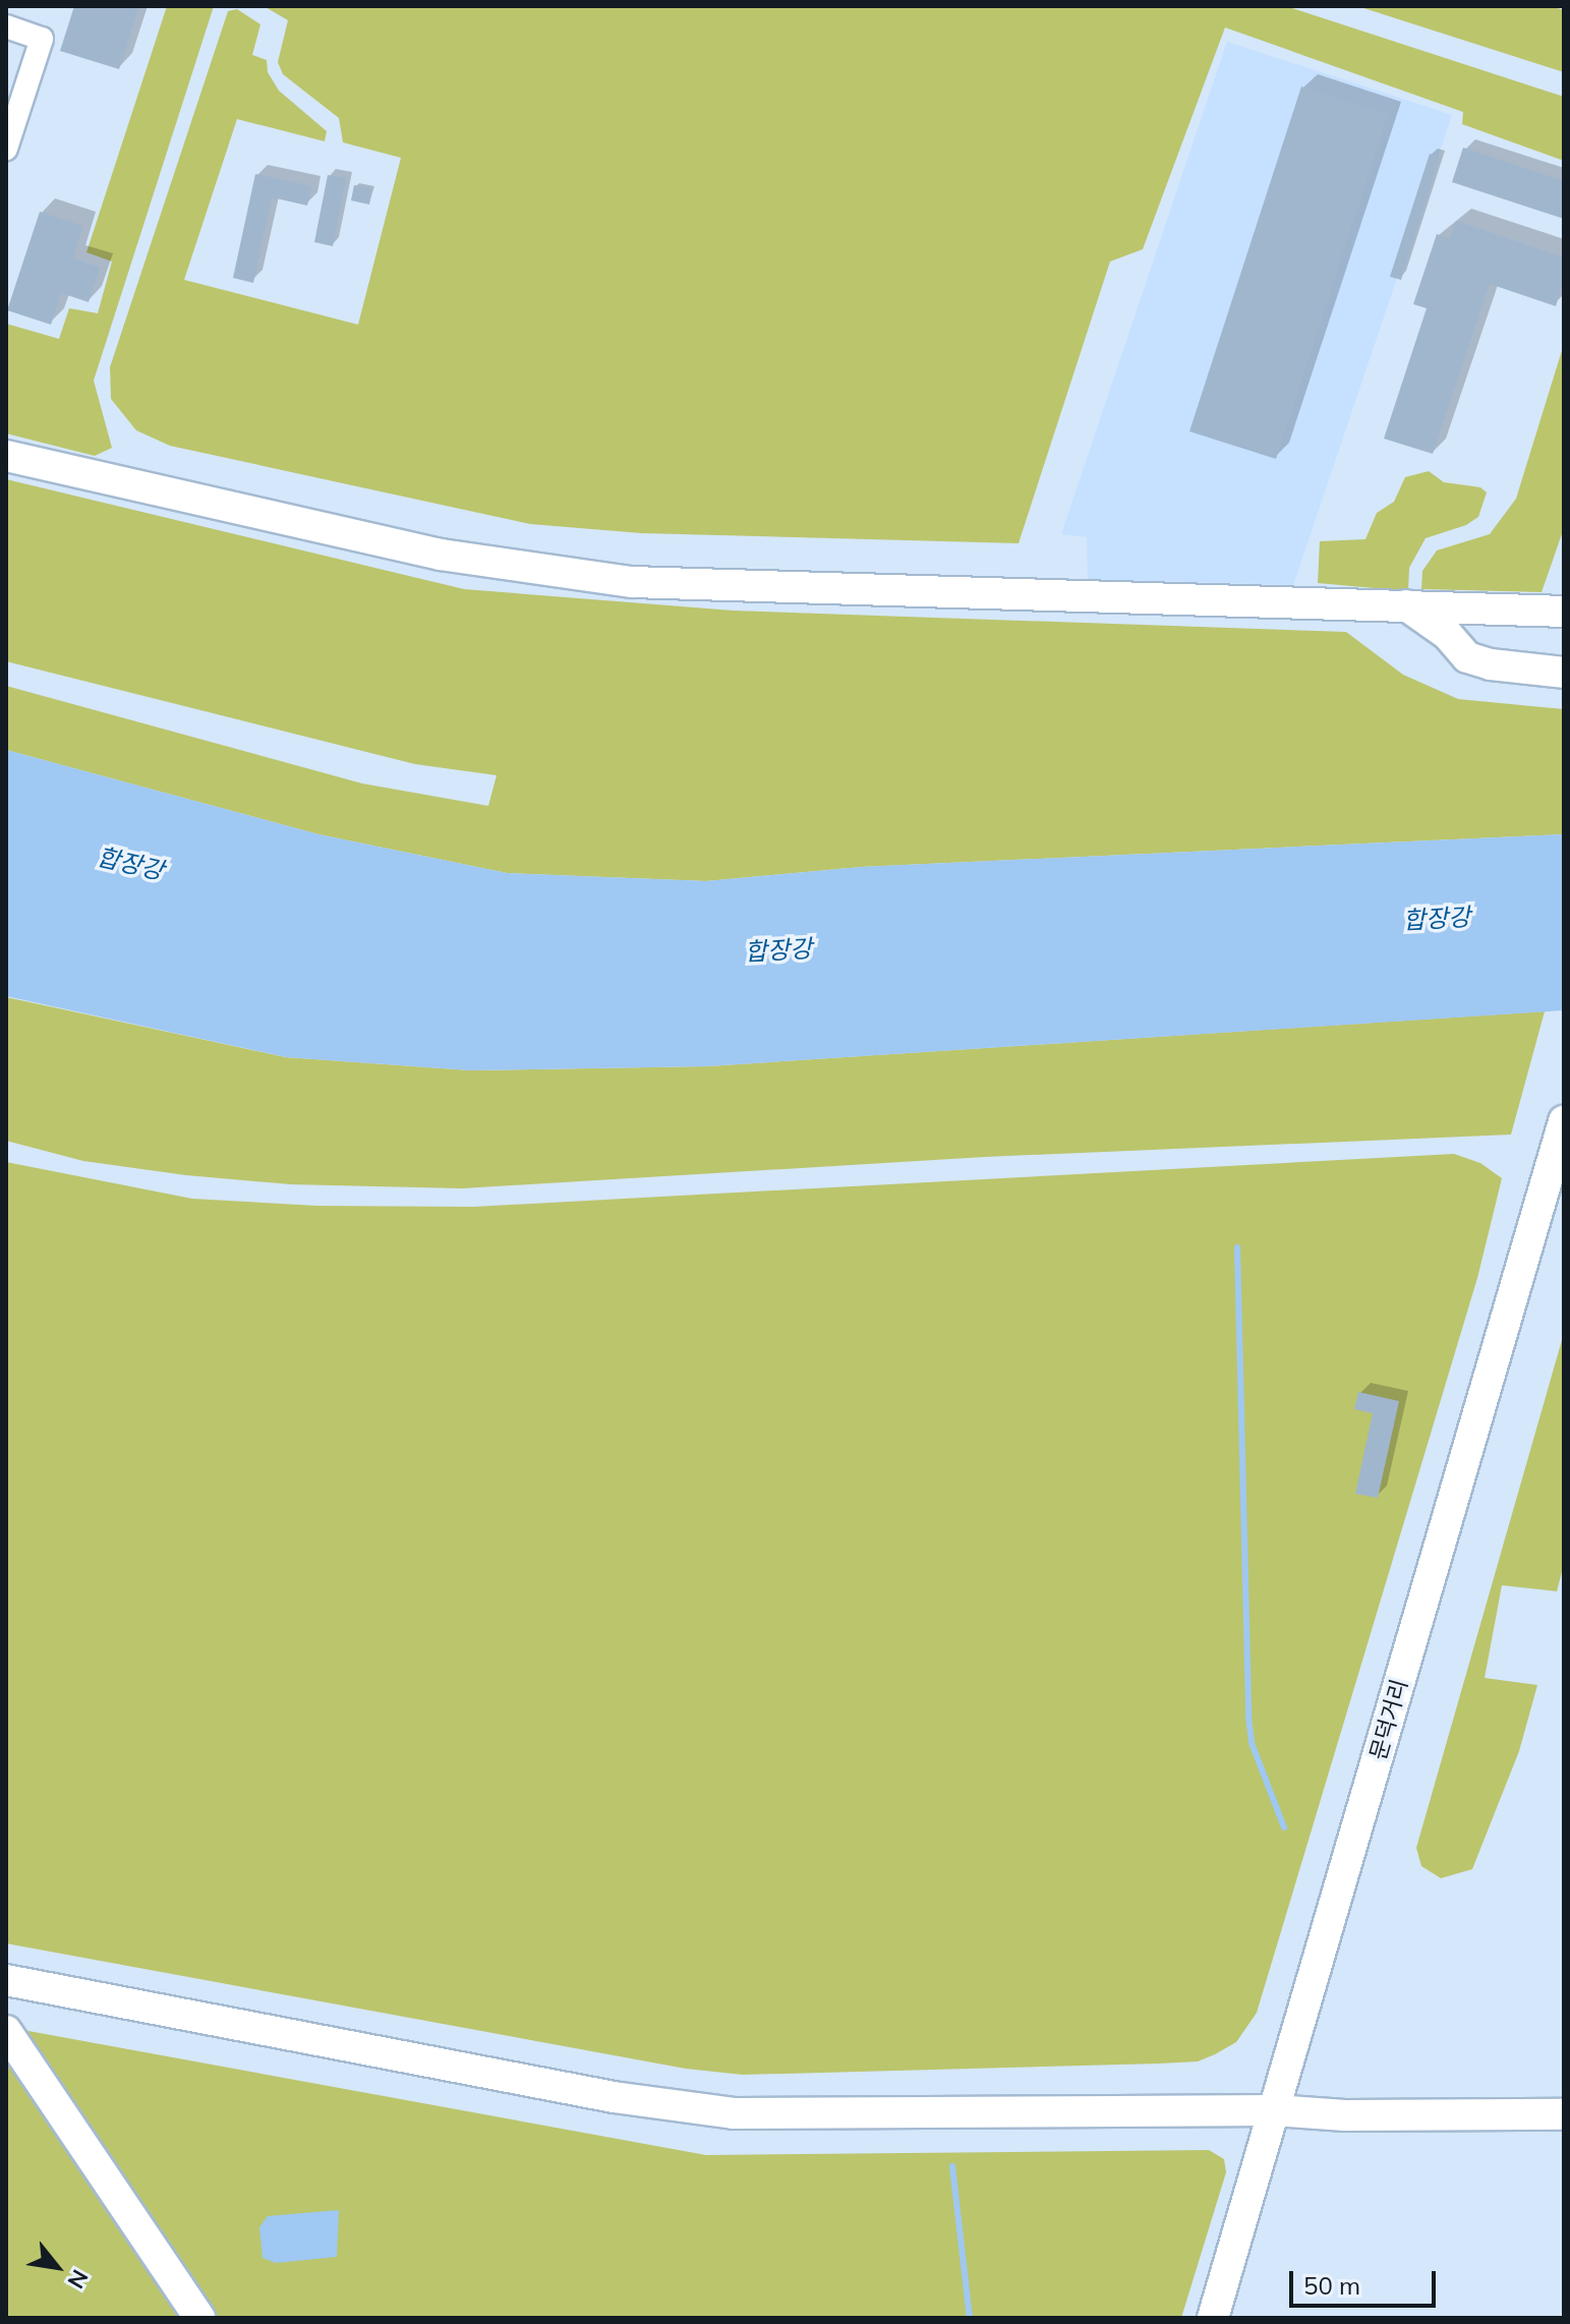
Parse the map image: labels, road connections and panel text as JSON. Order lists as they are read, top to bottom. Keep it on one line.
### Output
{"streets":{"street":["문덕거리"]},"water":["합장강"],"scale_bar":"50 m","north":"bottom right"}
